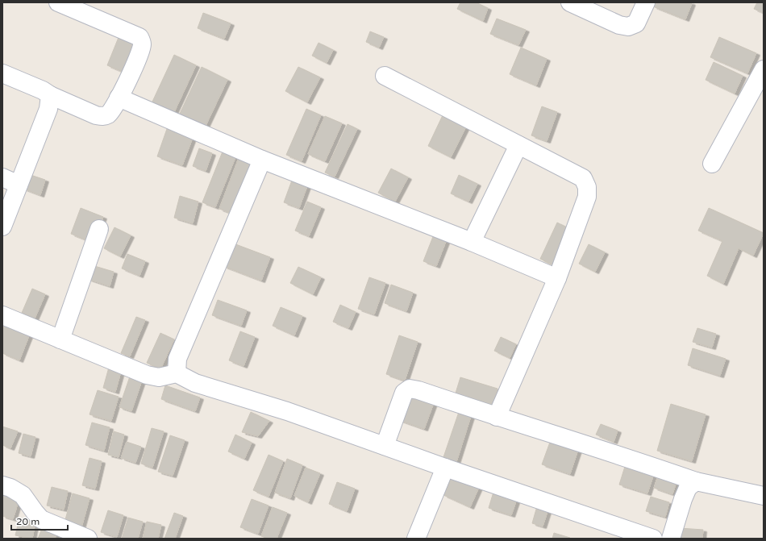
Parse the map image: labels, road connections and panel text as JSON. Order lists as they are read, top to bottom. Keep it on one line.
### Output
{"scale_bar":"20 m"}
